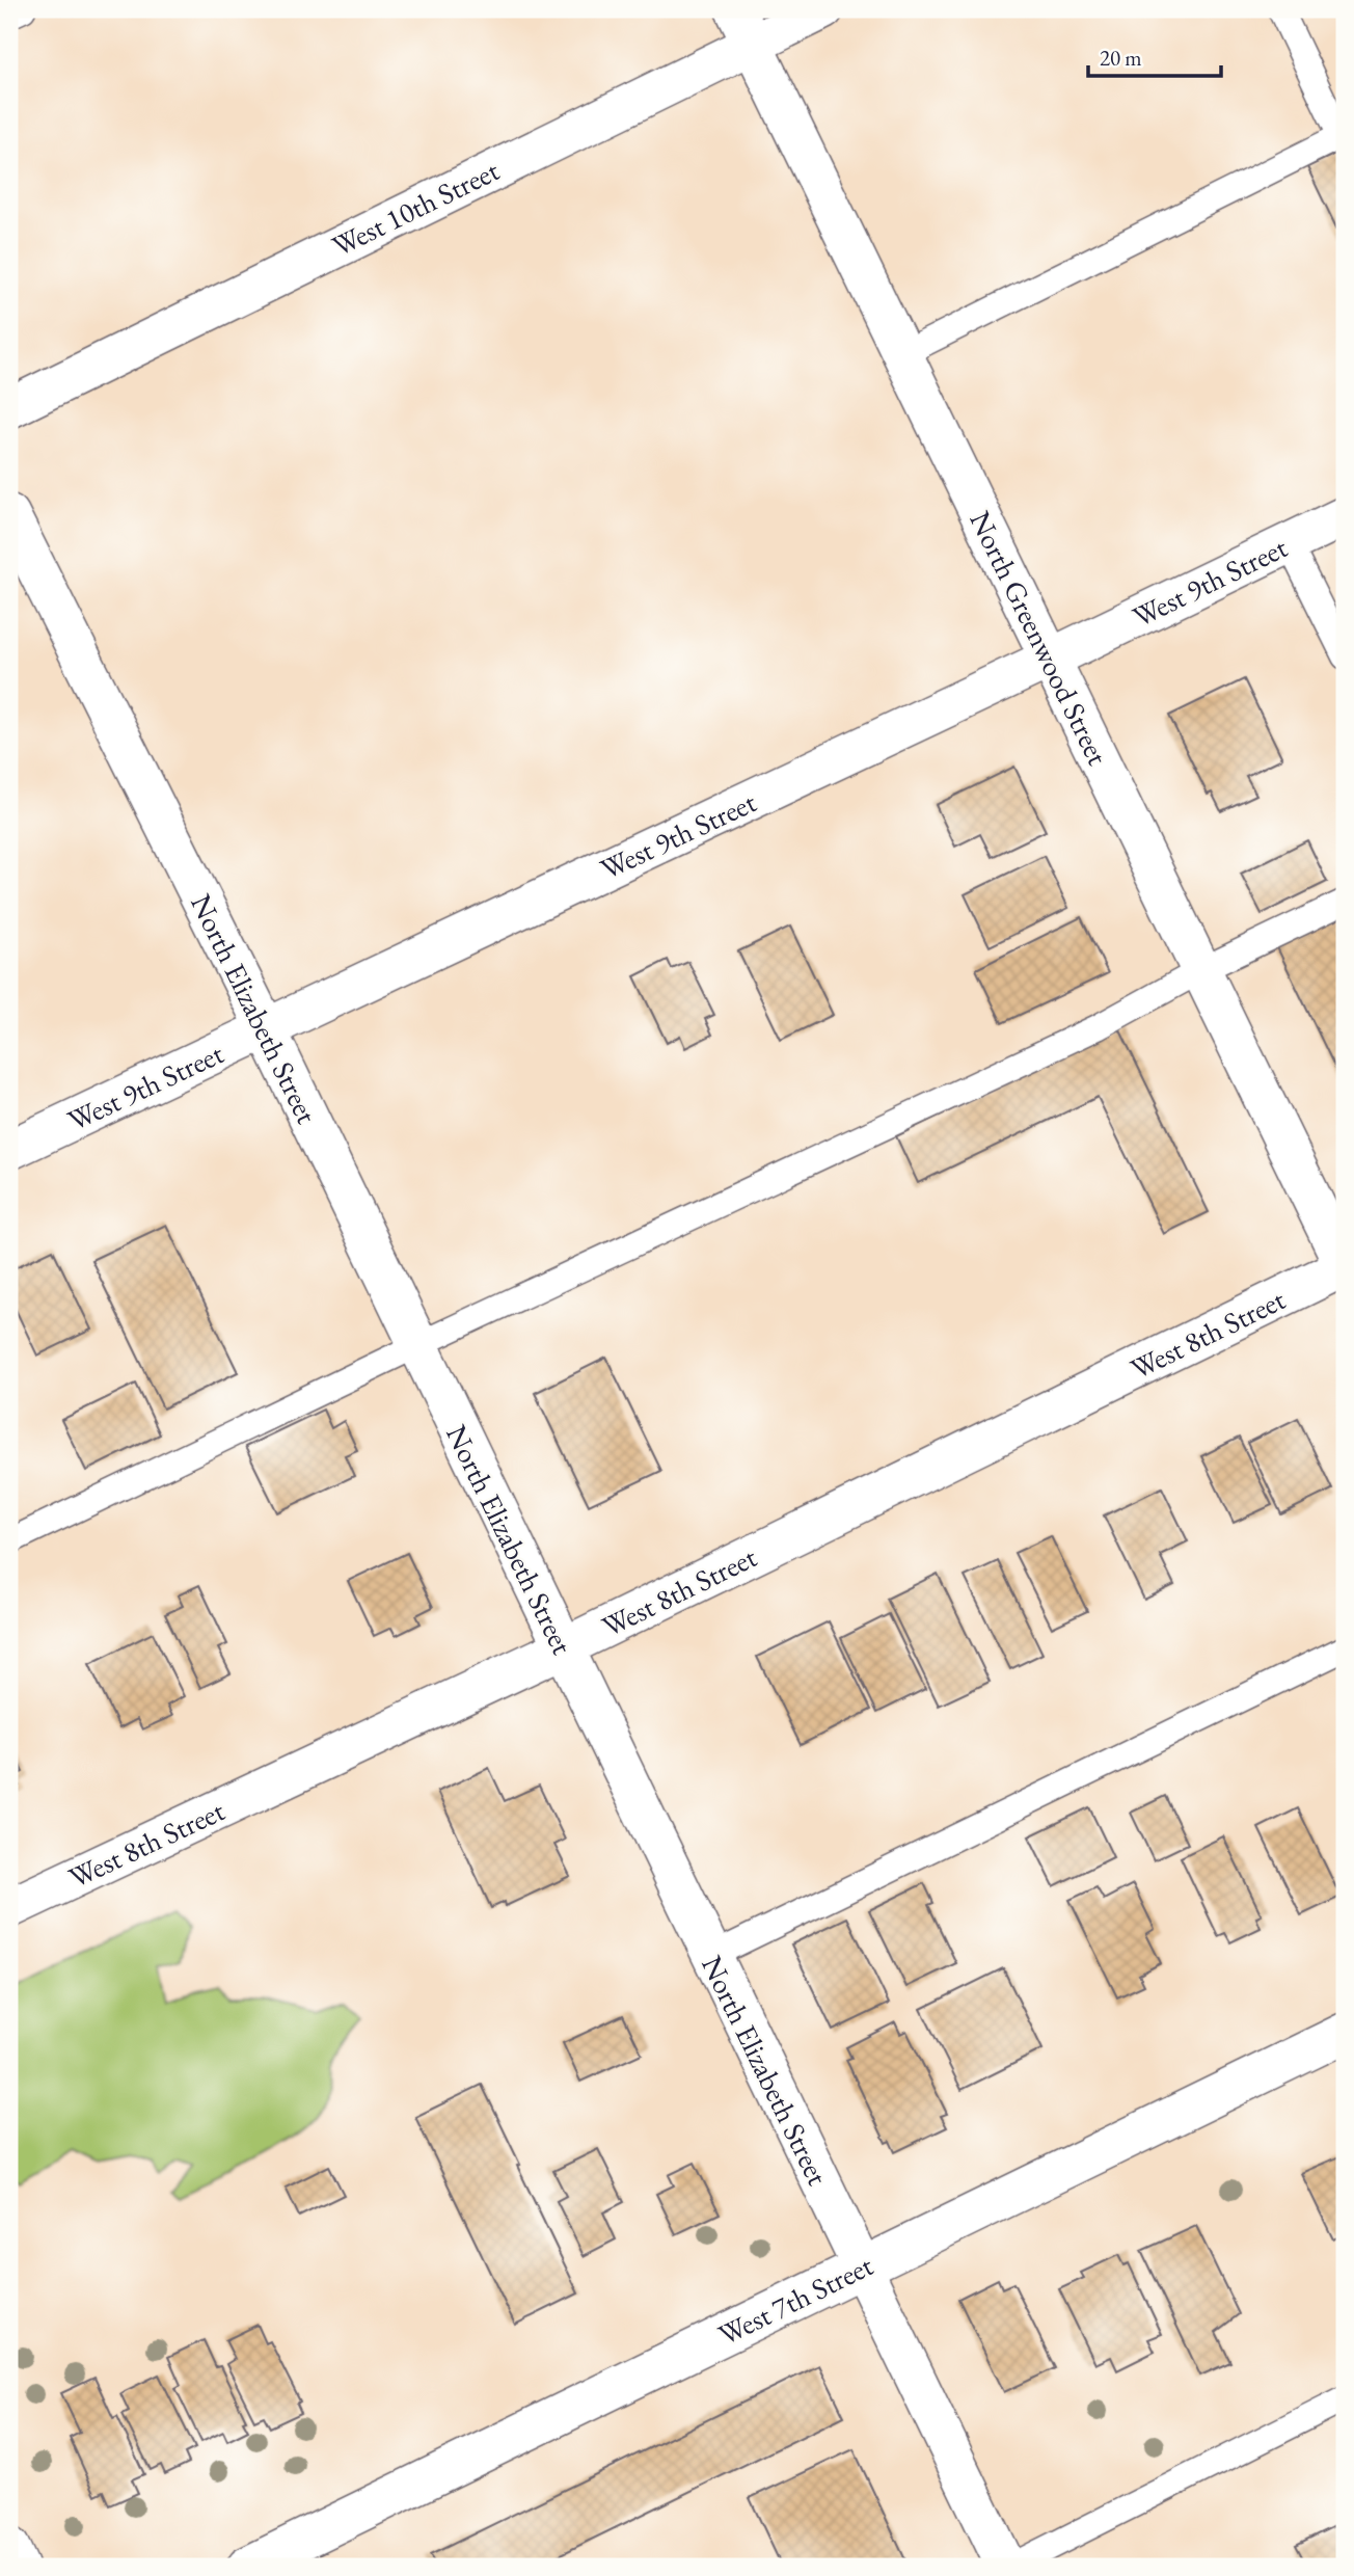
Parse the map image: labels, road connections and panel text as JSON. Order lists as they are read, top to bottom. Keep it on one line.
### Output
{"streets":{"street":["West 10th Street","West 9th Street","North Greenwood Street","North Elizabeth Street","West 8th Street","West 7th Street"]},"crossings":[["West 10th Street","North Greenwood Street"],["West 9th Street","North Greenwood Street"],["West 9th Street","North Elizabeth Street"],["North Greenwood Street","West 8th Street"],["North Elizabeth Street","West 8th Street"],["North Elizabeth Street","West 7th Street"]],"scale_bar":"20 m"}
